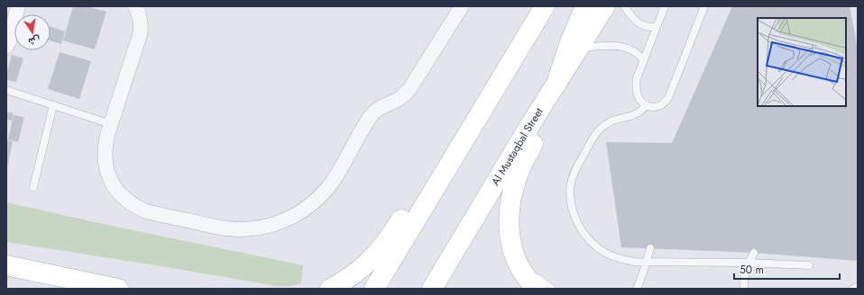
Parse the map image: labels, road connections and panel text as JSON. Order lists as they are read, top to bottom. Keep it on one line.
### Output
{"streets":{"main road":["Al Mustaqbal Street"]},"scale_bar":"50 m","north":"bottom"}
